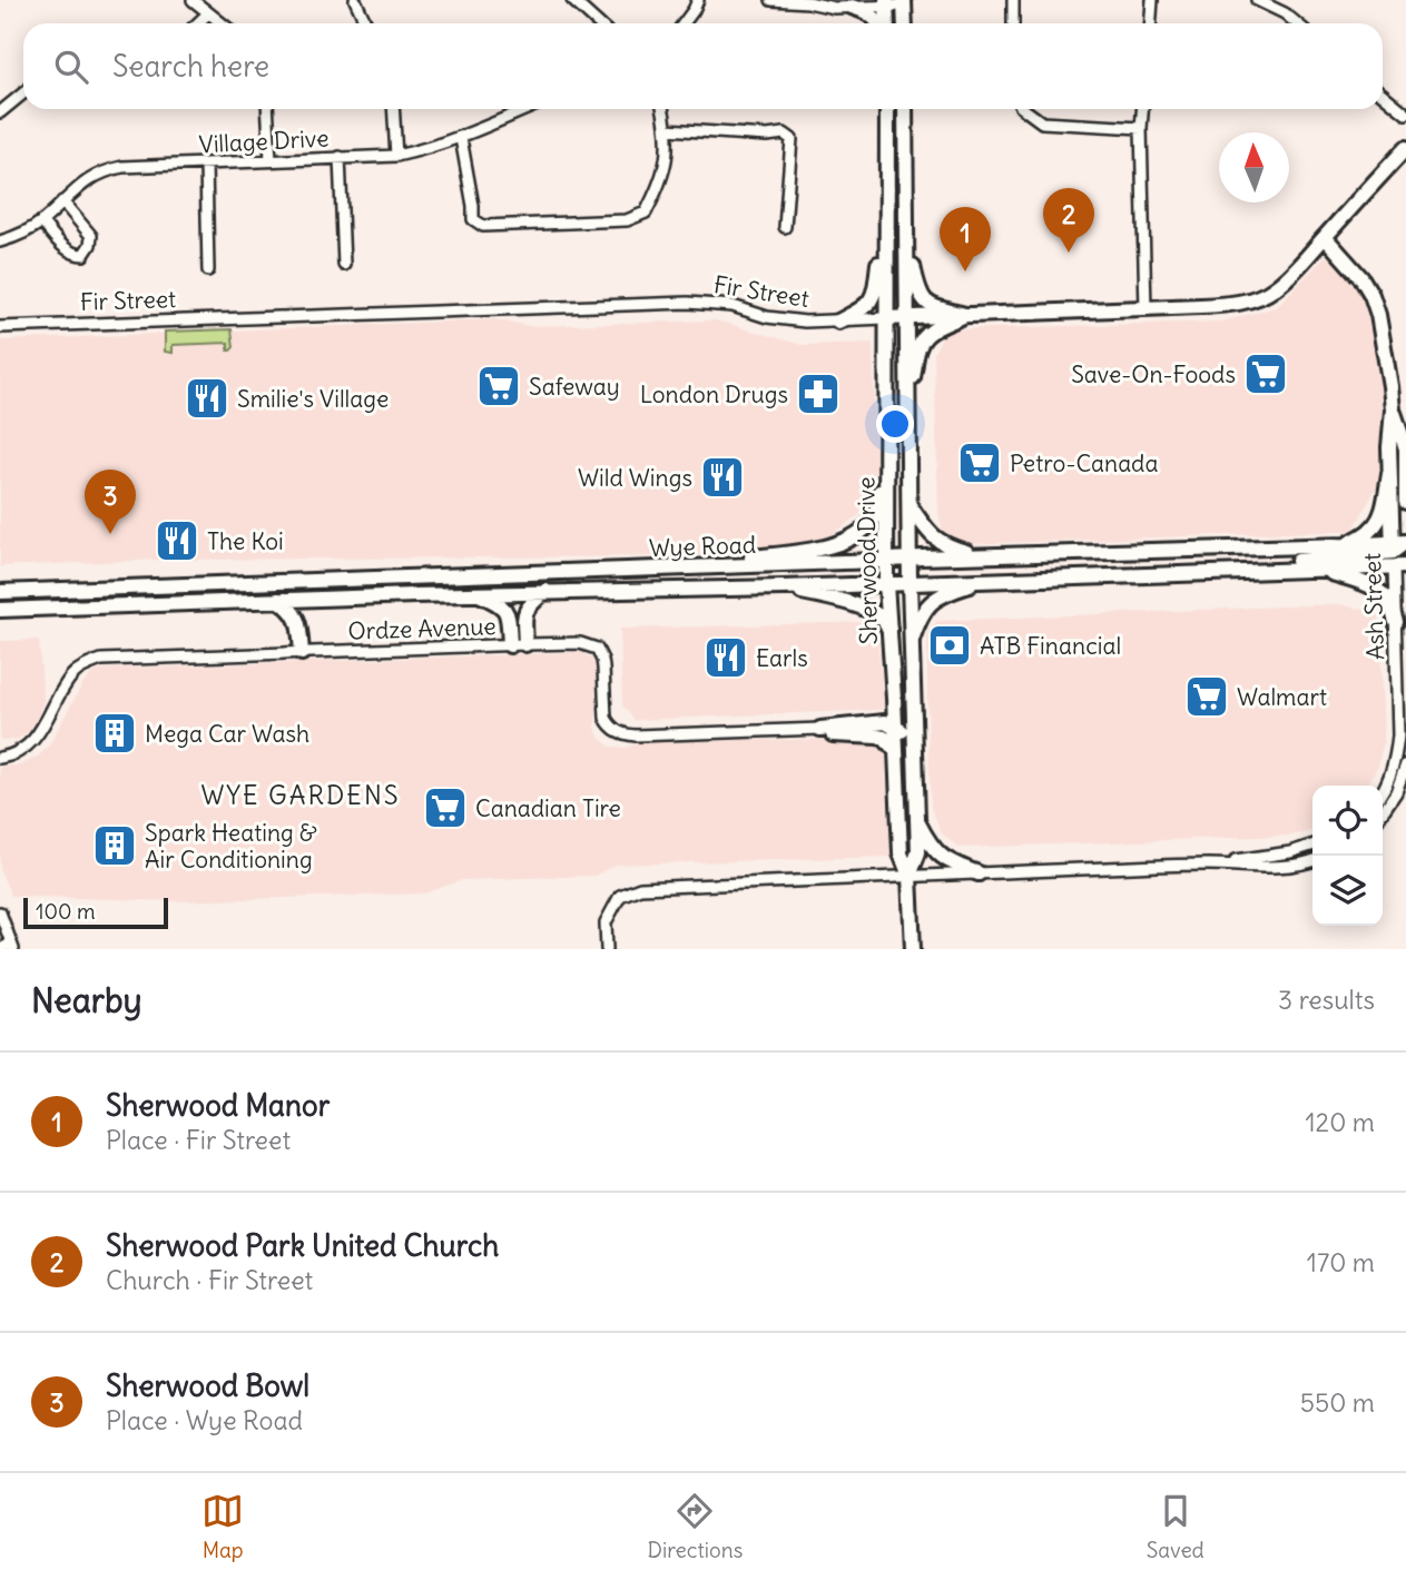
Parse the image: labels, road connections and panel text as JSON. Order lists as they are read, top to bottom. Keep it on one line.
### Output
{"streets":{"main road":["Fir Street","Wye Road","Sherwood Drive","Ash Street"],"street":["Village Drive","Ordze Avenue"]},"crossings":[["Fir Street","Sherwood Drive"],["Fir Street","Ash Street"],["Wye Road","Sherwood Drive"],["Wye Road","Ash Street"]],"districts":["WYE GARDENS"],"places":{"supermarket":["Save-On-Foods","Safeway","Petro-Canada","Walmart","Canadian Tire"],"pharmacy":["London Drugs"],"restaurant":["Smilie's Village","Wild Wings","The Koi","Earls"],"bank":["ATB Financial"],"building":["Mega Car Wash","Spark Heating & Air Conditioning"]},"scale_bar":"100 m","north":"top","page":{"search":"Search here","pins":["2","1","3"],"scale":"100 m","heading":["Nearby","3 results"],"list":[{"mark":"1","name":"Sherwood Manor","note":"Place · Fir Street","value":"120 m"},{"mark":"2","name":"Sherwood Park United Church","note":"Church · Fir Street","value":"170 m"},{"mark":"3","name":"Sherwood Bowl","note":"Place · Wye Road","value":"550 m"}],"nav":["Map","Directions","Saved"]}}
